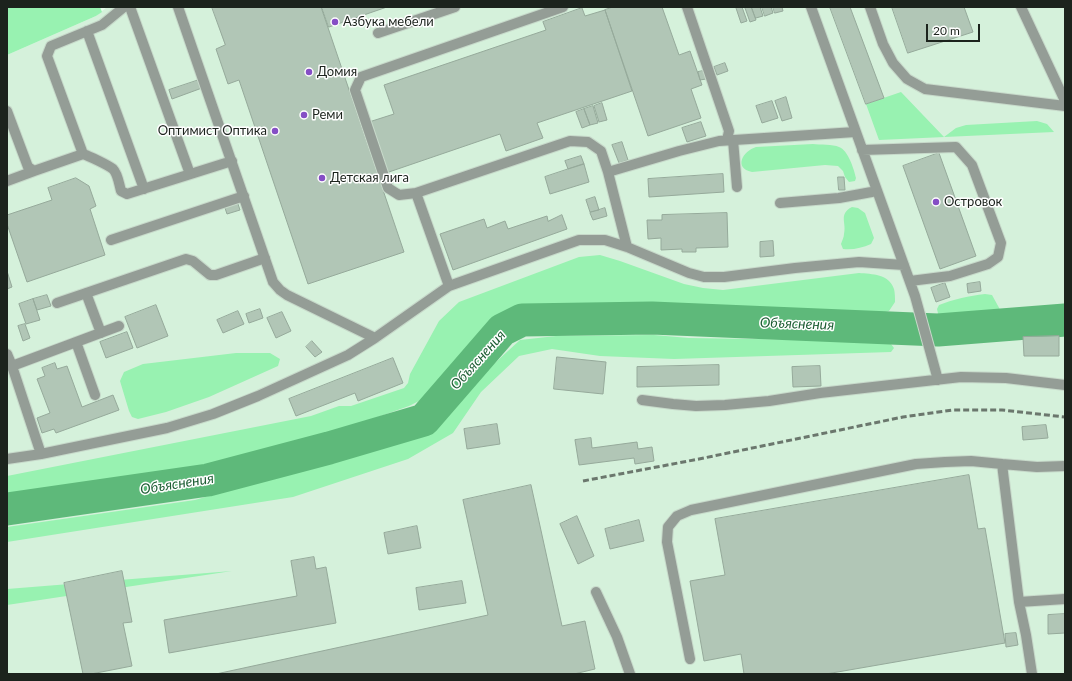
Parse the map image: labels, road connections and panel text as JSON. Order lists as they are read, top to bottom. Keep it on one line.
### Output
{"water":["Объяснения"],"places":["Азбука мебели","Домия","Реми","Оптимист Оптика","Детская лига","Островок"],"scale_bar":"20 m"}
